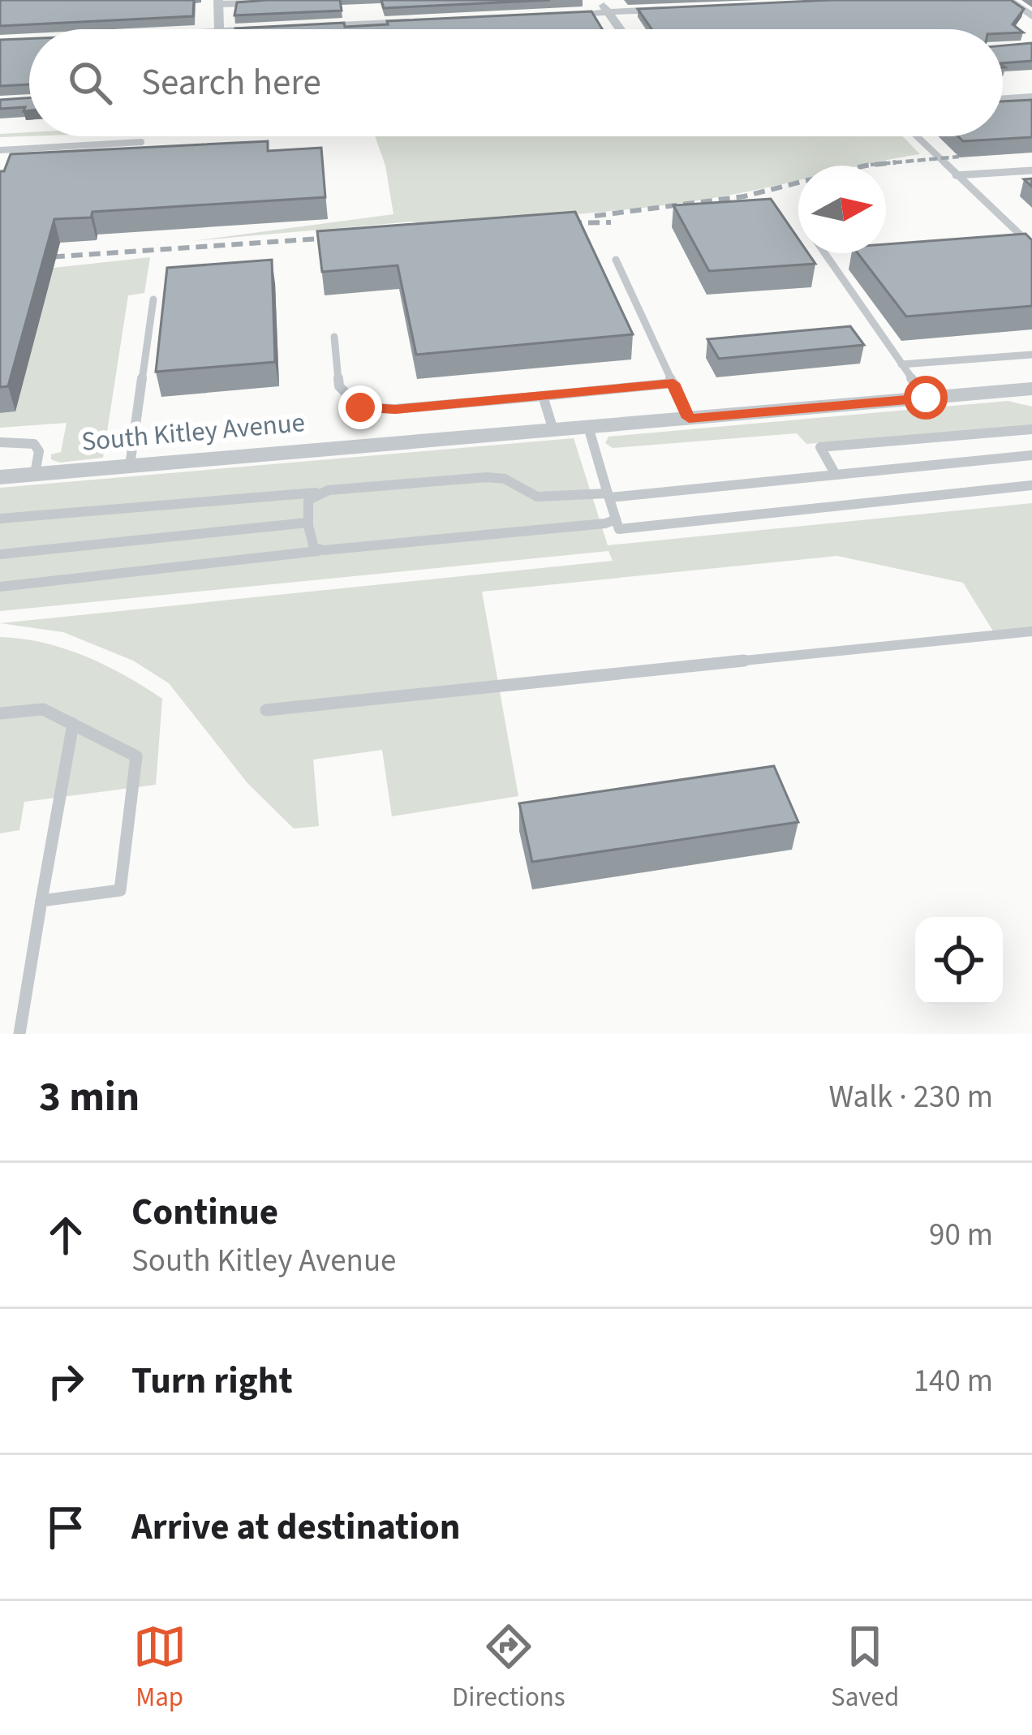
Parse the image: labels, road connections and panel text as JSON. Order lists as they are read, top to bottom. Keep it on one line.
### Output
{"streets":{"street":["South Kitley Avenue"]},"north":"right","page":{"search":"Search here","heading":["3 min","Walk · 230 m"],"list":[["Continue","South Kitley Avenue","90 m"],["Turn right","140 m"],"Arrive at destination"],"nav":["Map","Directions","Saved"]}}
